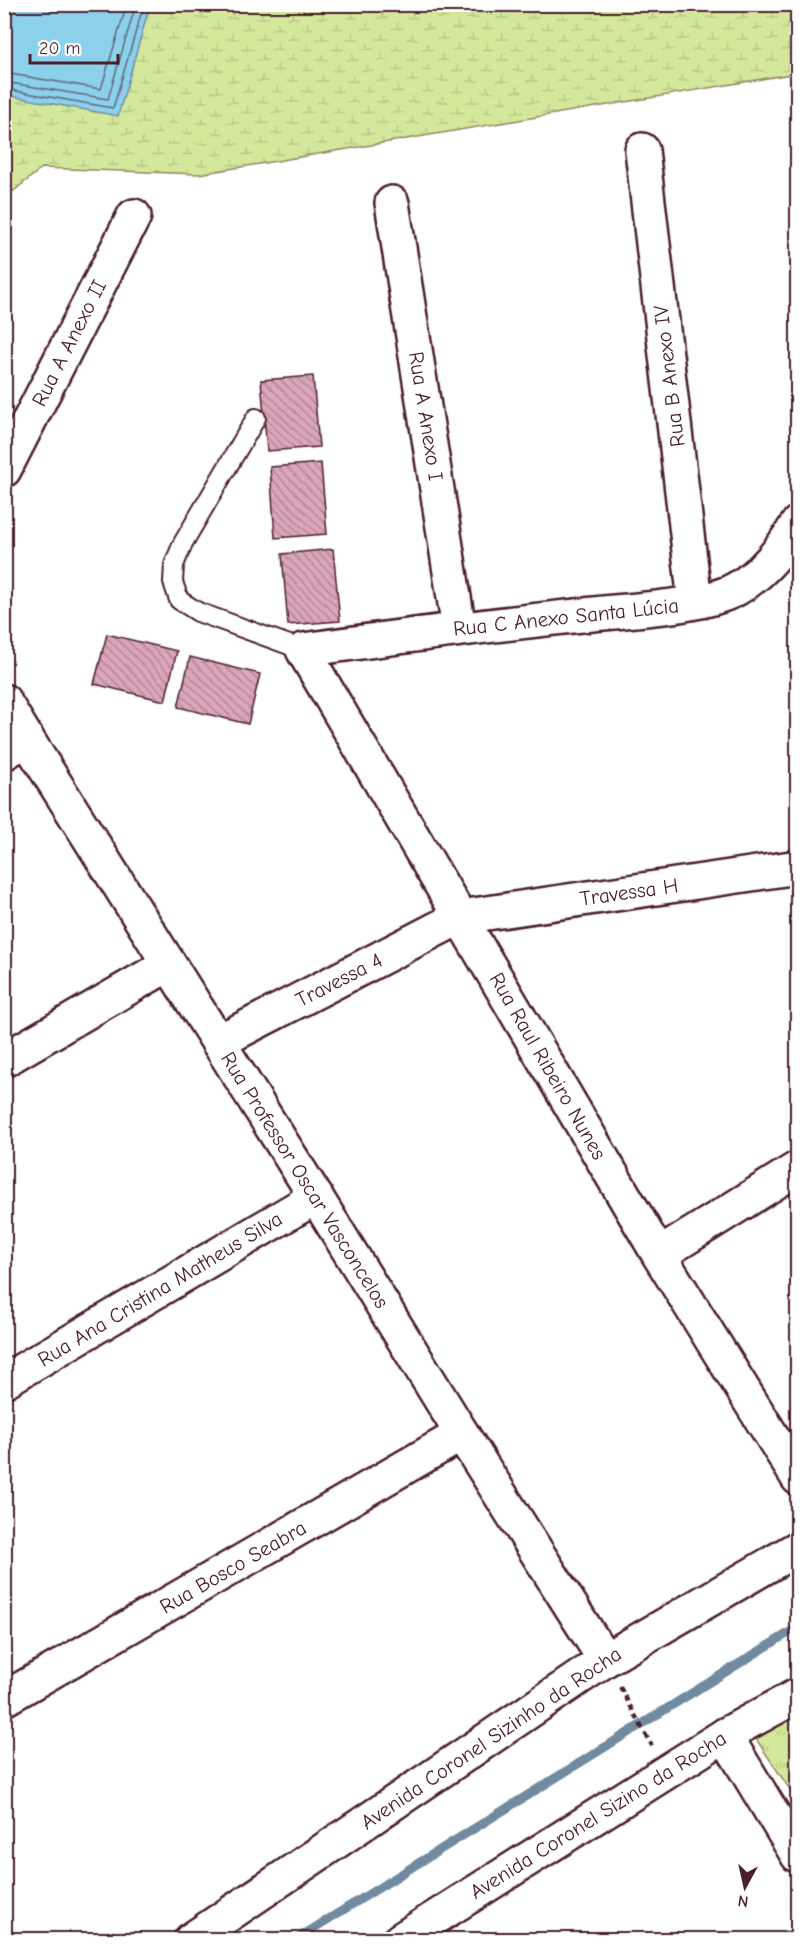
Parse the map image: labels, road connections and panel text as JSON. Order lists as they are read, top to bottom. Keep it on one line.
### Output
{"streets":{"street":["Rua A Anexo II","Rua B Anexo IV","Rua A Anexo I","Rua C Anexo Santa Lúcia","Travessa H","Travessa 4","Rua Raul Ribeiro Nunes","Rua Professor Oscar Vasconcelos","Rua Ana Cristina Matheus Silva","Rua Bosco Seabra","Avenida Coronel Sizinho da Rocha","Avenida Coronel Sizino da Rocha"]},"crossings":[["Rua B Anexo IV","Rua C Anexo Santa Lúcia"],["Rua A Anexo I","Rua C Anexo Santa Lúcia"],["Rua C Anexo Santa Lúcia","Rua Raul Ribeiro Nunes"],["Travessa H","Travessa 4"],["Travessa H","Rua Raul Ribeiro Nunes"],["Travessa 4","Rua Raul Ribeiro Nunes"],["Travessa 4","Rua Professor Oscar Vasconcelos"],["Rua Professor Oscar Vasconcelos","Rua Ana Cristina Matheus Silva"],["Rua Professor Oscar Vasconcelos","Rua Bosco Seabra"],["Rua Professor Oscar Vasconcelos","Avenida Coronel Sizinho da Rocha"]],"scale_bar":"20 m","north":"bottom"}
